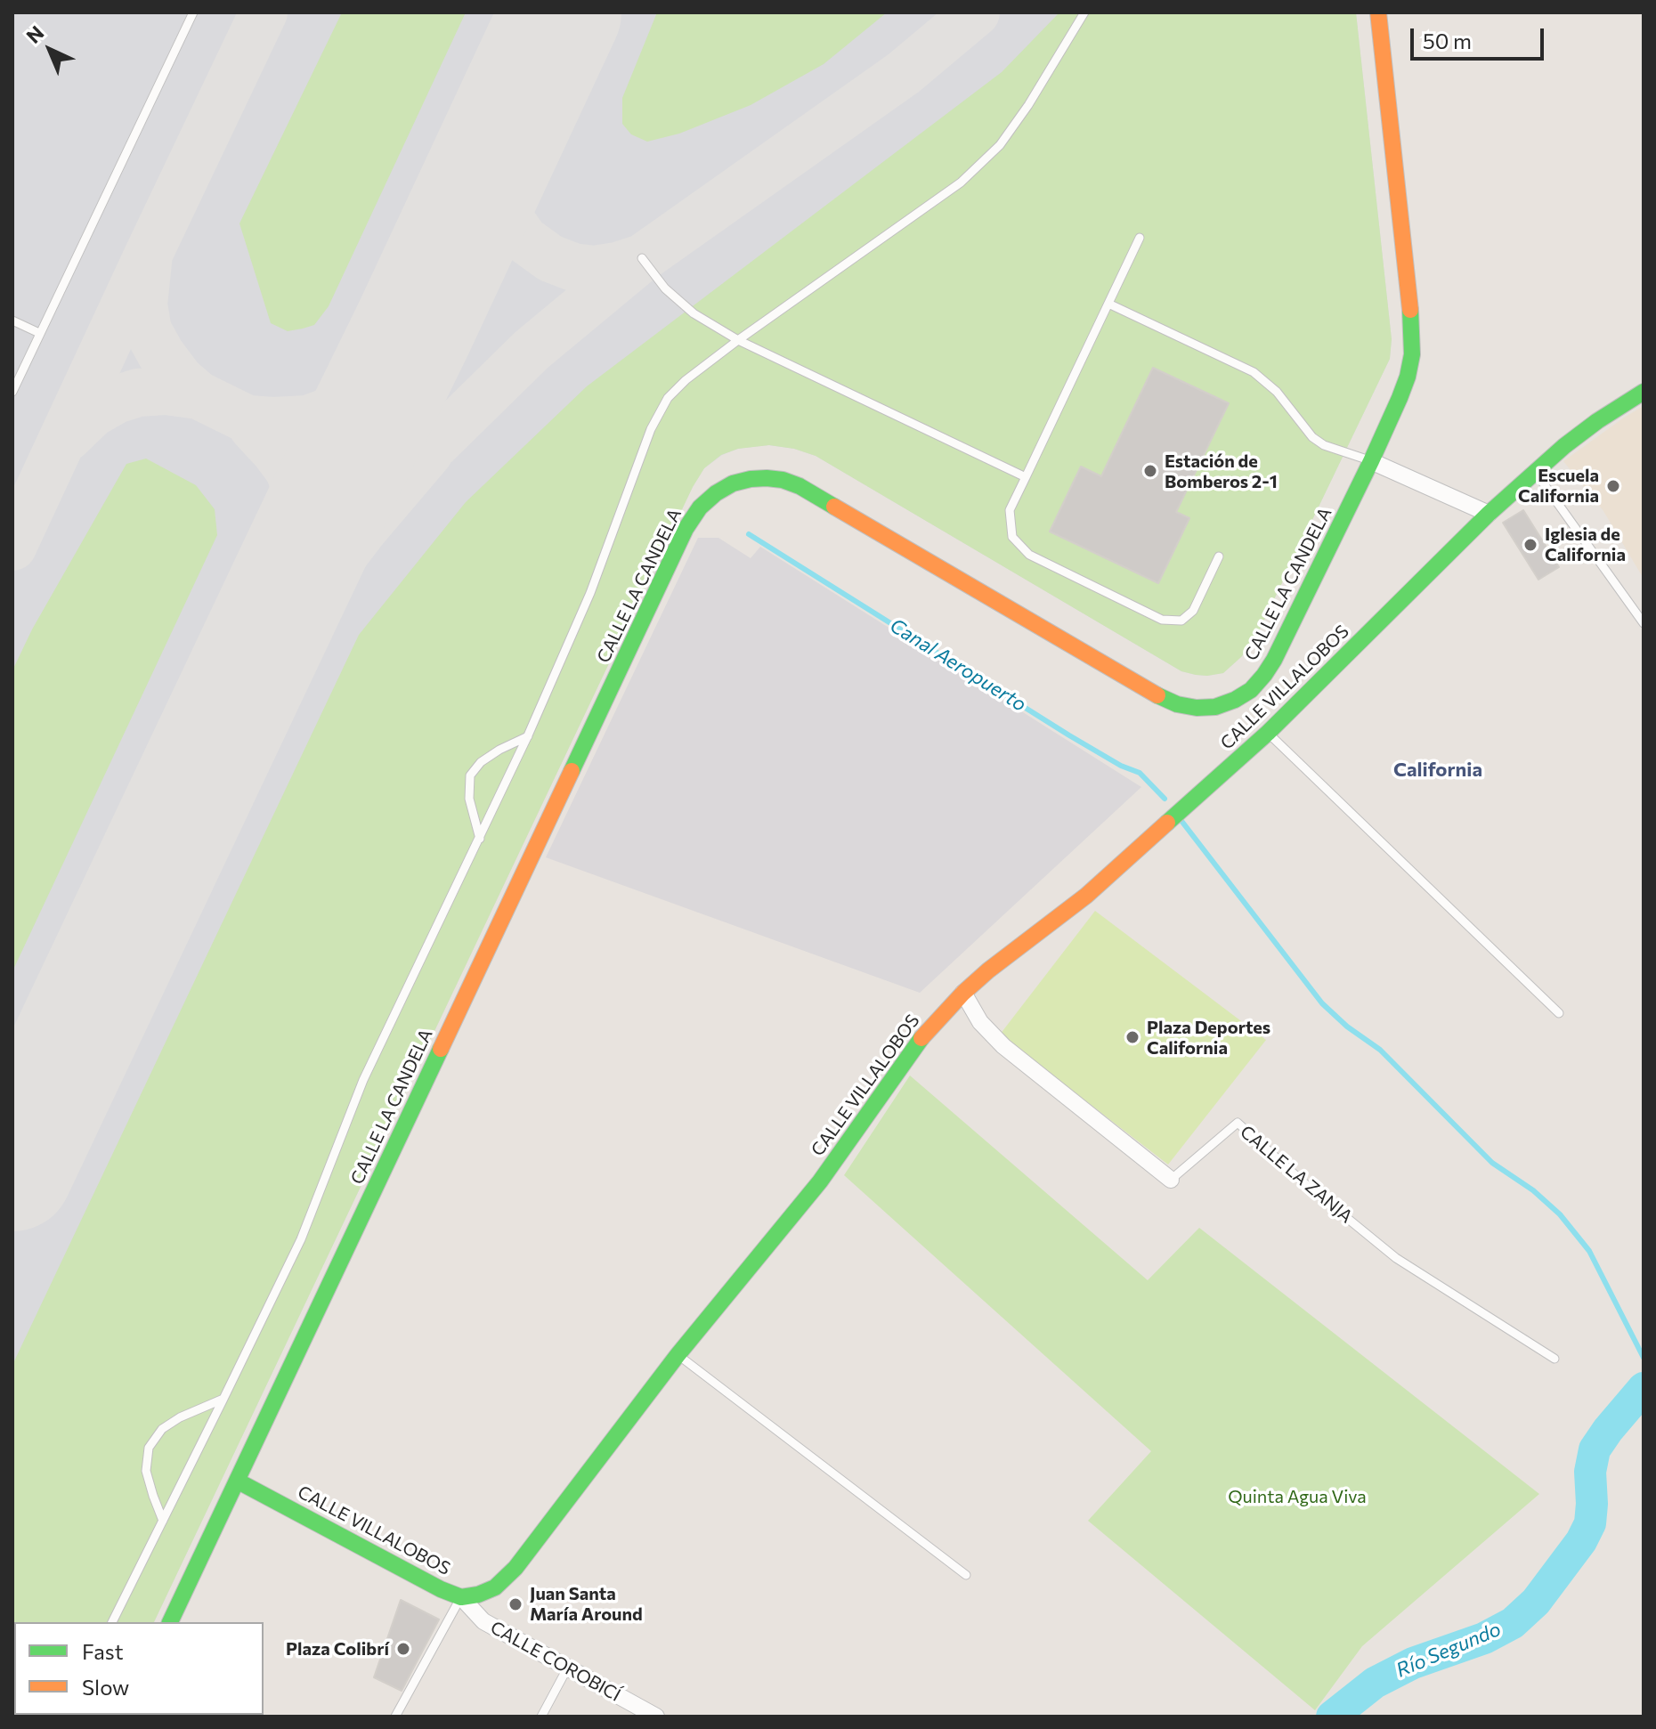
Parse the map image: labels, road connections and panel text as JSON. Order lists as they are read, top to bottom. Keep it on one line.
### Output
{"streets":{"street":["CALLE LA CANDELA","CALLE VILLALOBOS","CALLE LA ZANJA","CALLE COROBICÍ"]},"crossings":[["CALLE LA CANDELA","CALLE VILLALOBOS"],["CALLE VILLALOBOS","CALLE LA ZANJA"],["CALLE VILLALOBOS","CALLE COROBICÍ"]],"districts":["California"],"water":["Canal Aeropuerto","Río Segundo"],"parks":["Quinta Agua Viva"],"places":["Estación de Bomberos 2-1","Escuela California","Iglesia de California","Plaza Deportes California","Juan Santa María Around","Plaza Colibrí"],"legend":["Fast","Slow"],"scale_bar":"50 m","north":"top left"}
